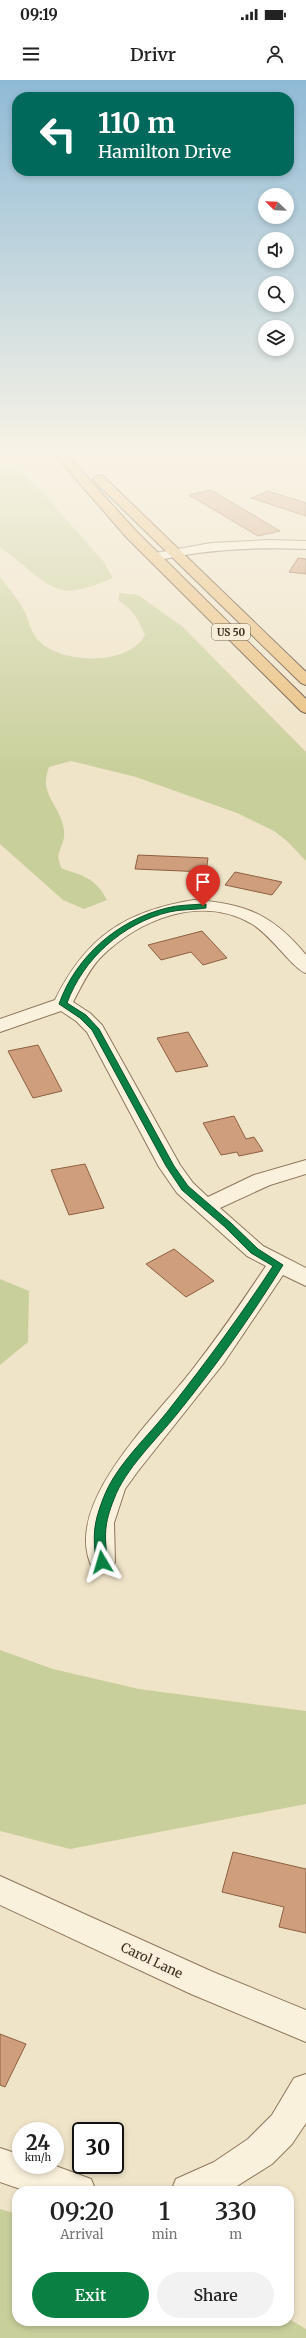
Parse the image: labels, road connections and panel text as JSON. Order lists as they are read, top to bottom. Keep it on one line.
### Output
{"streets":{"highway":["US 50"],"street":["Carol Lane"]},"north":"top left","page":{"status":"09:19","header":"Drivr","turn":["110 m","Hamilton Drive"],"speed":"24 km/h","limit":"30","eta":["09:20","Arrival","1","min","330","m"],"buttons":["Exit","Share"]}}
